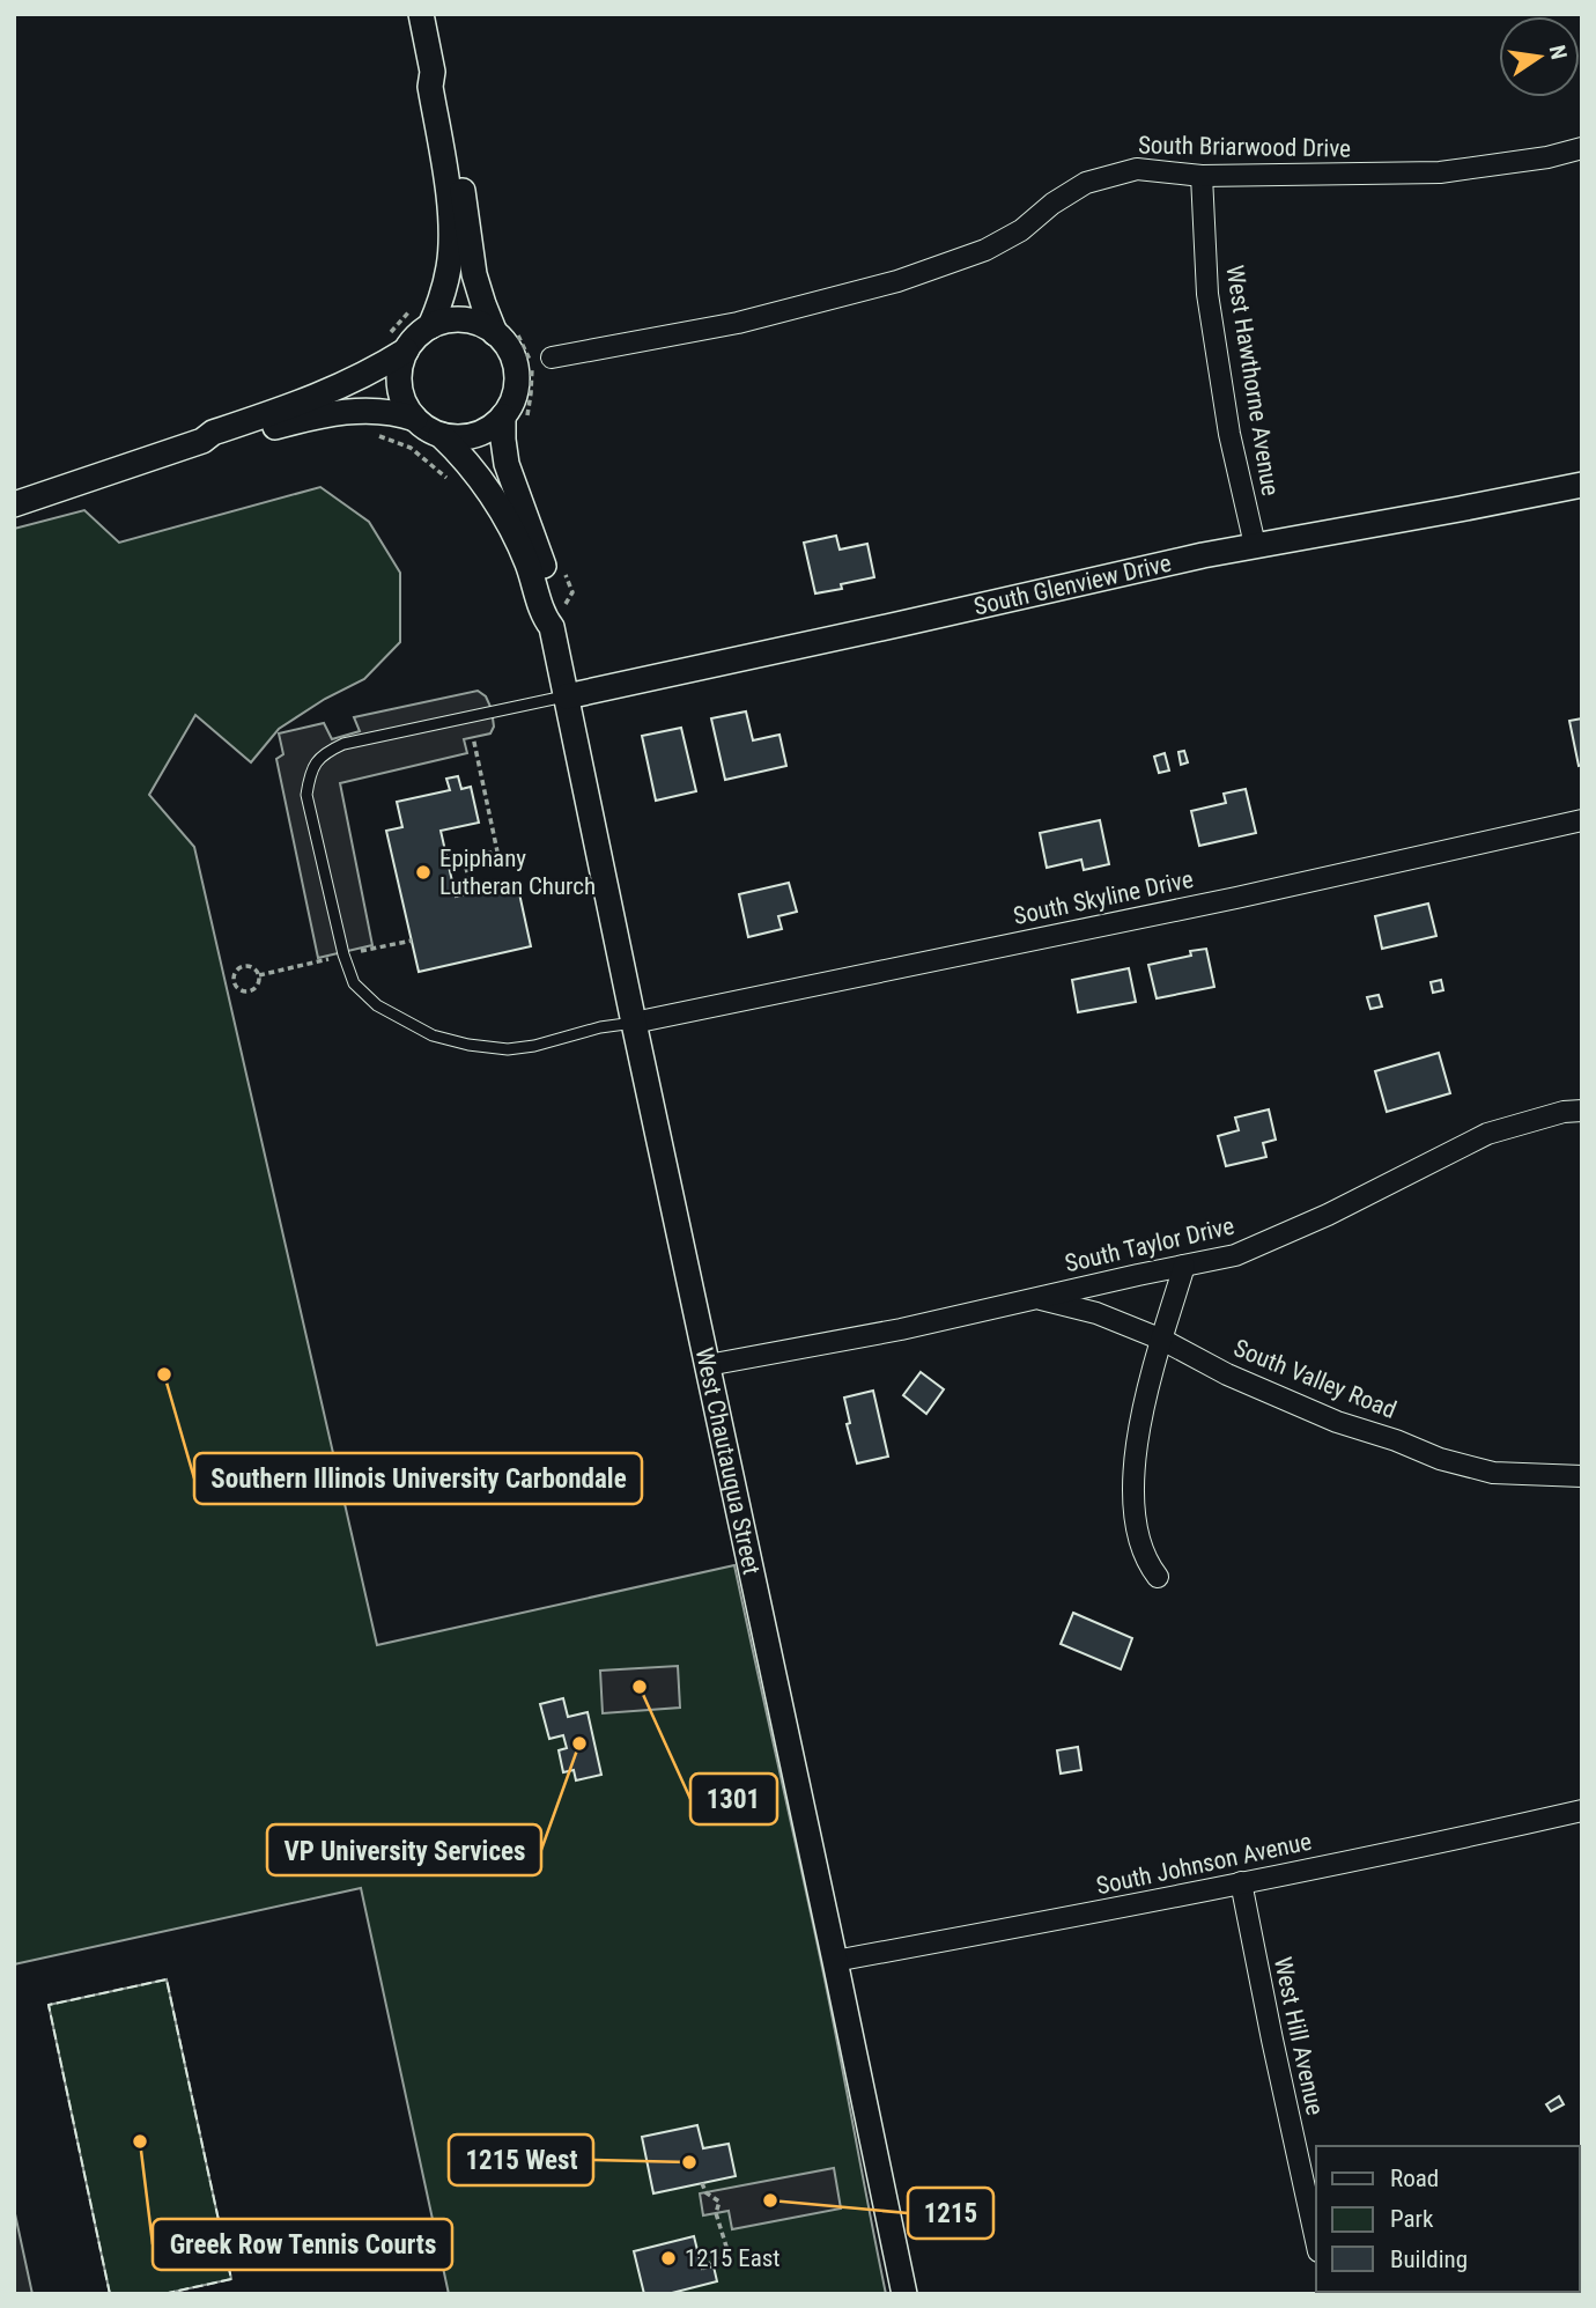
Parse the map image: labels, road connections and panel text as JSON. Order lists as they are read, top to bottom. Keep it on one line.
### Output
{"streets":{"street":["South Briarwood Drive","West Hawthorne Avenue","South Glenview Drive","South Skyline Drive","South Taylor Drive","South Valley Road","West Chautauqua Street","South Johnson Avenue","West Hill Avenue"]},"crossings":[["South Briarwood Drive","West Hawthorne Avenue"],["West Hawthorne Avenue","South Glenview Drive"],["South Glenview Drive","West Chautauqua Street"],["South Skyline Drive","West Chautauqua Street"],["South Taylor Drive","South Valley Road"],["South Taylor Drive","West Chautauqua Street"],["West Chautauqua Street","South Johnson Avenue"],["South Johnson Avenue","West Hill Avenue"]],"places":["Epiphany Lutheran Church","Southern Illinois University Carbondale","1301","VP University Services","Greek Row Tennis Courts","1215 West","1215","1215 East"],"legend":["Road","Park","Building"],"north":"right"}
